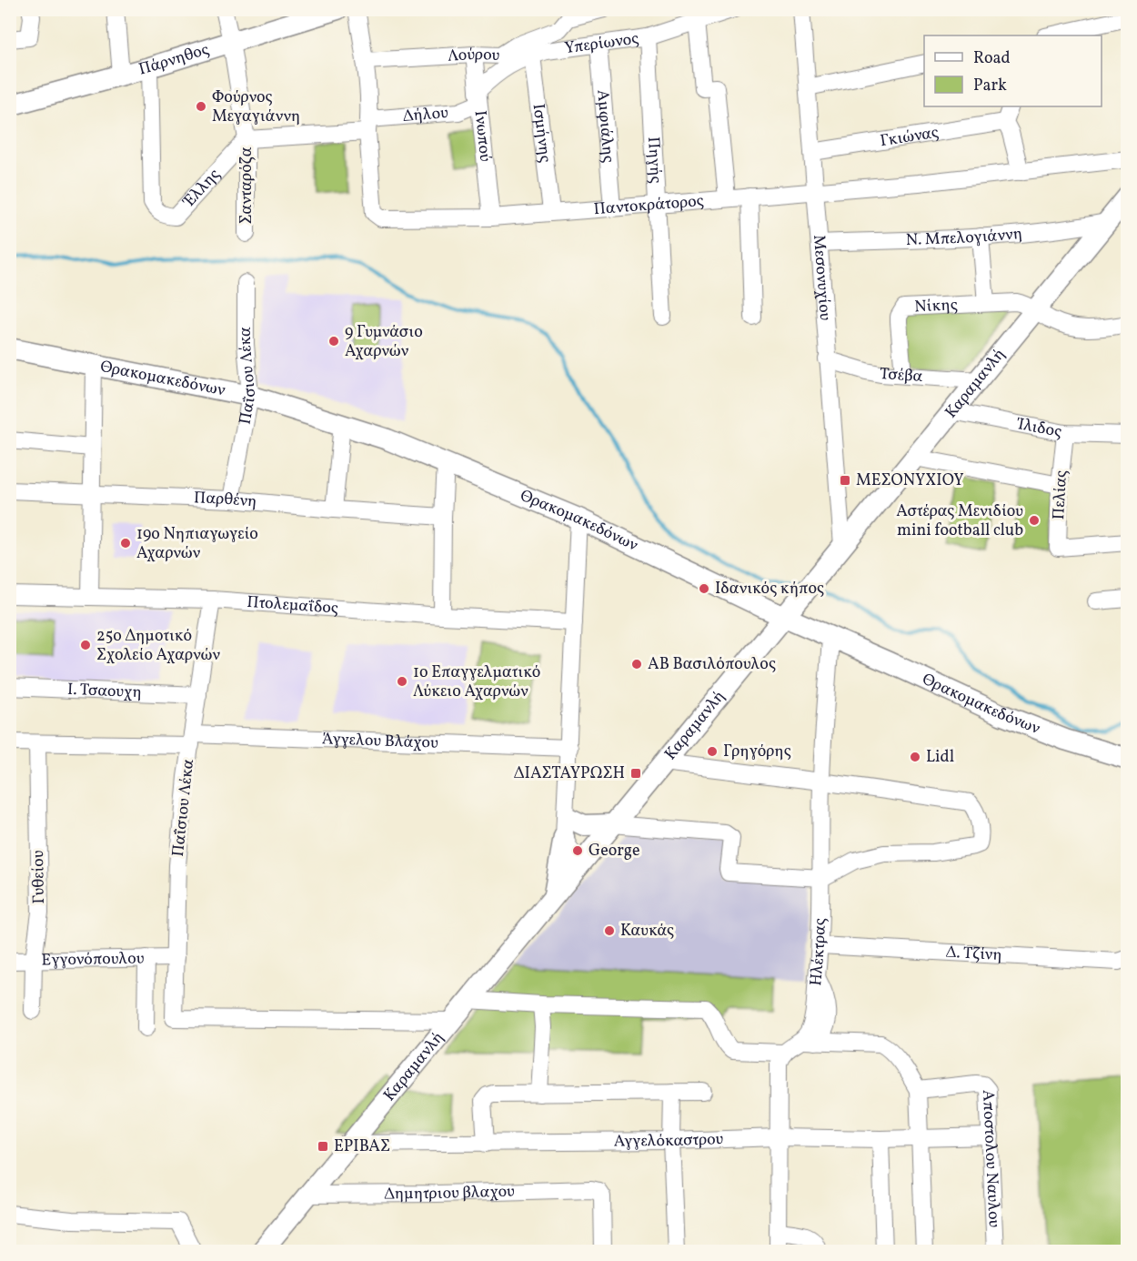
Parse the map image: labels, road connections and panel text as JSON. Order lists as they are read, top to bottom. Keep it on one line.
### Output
{"streets":{"main road":["Πάρνηθος","Θρακομακεδόνων","Καραμανλή"],"street":["Υπερίωνος","Λούρου","Δήλου","Αμφιάλης","Ισμήνης","Ινωπού","Γκιώνας","Πηγής","Σανταρόζα","Έλλης","Παντοκράτορος","Ν. Μπελογιάννη","Μεσονυχίου","Νίκης","Τσέβα","Παΐσιου Λέκα","Ίλιδος","Πελίας","Παρθένη","Πτολεμαΐδος","Ι. Τσαουχη","Άγγελου Βλάχου","Γυθείου","Ηλέκτρας","Δ. Τζίνη","Εγγονόπουλου","Αγγελόκαστρου","Αποστολου Ναυλου","Δημητριου βλαχου"]},"crossings":[["Υπερίωνος","Δήλου"],["Υπερίωνος","Αμφιάλης"],["Υπερίωνος","Ισμήνης"],["Υπερίωνος","Ινωπού"],["Υπερίωνος","Πηγής"],["Λούρου","Ινωπού"],["Λούρου","Παντοκράτορος"],["Πάρνηθος","Σανταρόζα"],["Πάρνηθος","Έλλης"],["Δήλου","Ινωπού"],["Δήλου","Σανταρόζα"],["Δήλου","Έλλης"],["Δήλου","Παντοκράτορος"],["Αμφιάλης","Παντοκράτορος"],["Ισμήνης","Παντοκράτορος"],["Ινωπού","Παντοκράτορος"],["Γκιώνας","Μεσονυχίου"],["Πηγής","Παντοκράτορος"],["Σανταρόζα","Έλλης"],["Παντοκράτορος","Μεσονυχίου"],["Ν. Μπελογιάννη","Μεσονυχίου"],["Ν. Μπελογιάννη","Καραμανλή"],["Μεσονυχίου","Τσέβα"],["Μεσονυχίου","Καραμανλή"],["Νίκης","Τσέβα"],["Νίκης","Καραμανλή"],["Τσέβα","Καραμανλή"],["Παΐσιου Λέκα","Θρακομακεδόνων"],["Παΐσιου Λέκα","Καραμανλή"],["Παΐσιου Λέκα","Παρθένη"],["Παΐσιου Λέκα","Πτολεμαΐδος"],["Παΐσιου Λέκα","Ι. Τσαουχη"],["Παΐσιου Λέκα","Άγγελου Βλάχου"],["Παΐσιου Λέκα","Εγγονόπουλου"],["Θρακομακεδόνων","Καραμανλή"],["Θρακομακεδόνων","Ηλέκτρας"],["Καραμανλή","Ίλιδος"],["Καραμανλή","Αγγελόκαστρου"],["Καραμανλή","Δημητριου βλαχου"],["Ίλιδος","Πελίας"],["Άγγελου Βλάχου","Γυθείου"],["Γυθείου","Εγγονόπουλου"],["Ηλέκτρας","Δ. Τζίνη"],["Αγγελόκαστρου","Αποστολου Ναυλου"]],"places":{"other":["Φούρνος Μεγαγιάννη","9 Γυμνάσιο Αχαρνών","Αστέρας Μενιδίου mini football club","19ο Νηπιαγωγείο Αχαρνών","Ιδανικός κήπος","25ο Δημοτικό Σχολείο Αχαρνών","ΑΒ Βασιλόπουλος","1ο Επαγγελματικό Λύκειο Αχαρνών","Γρηγόρης","Lidl","George","Καυκάς"],"transit":["ΜΕΣΟΝΥΧΙΟΥ","ΔΙΑΣΤΑΥΡΩΣΗ","ΕΡΙΒΑΣ"]},"legend":["Road","Park"]}
